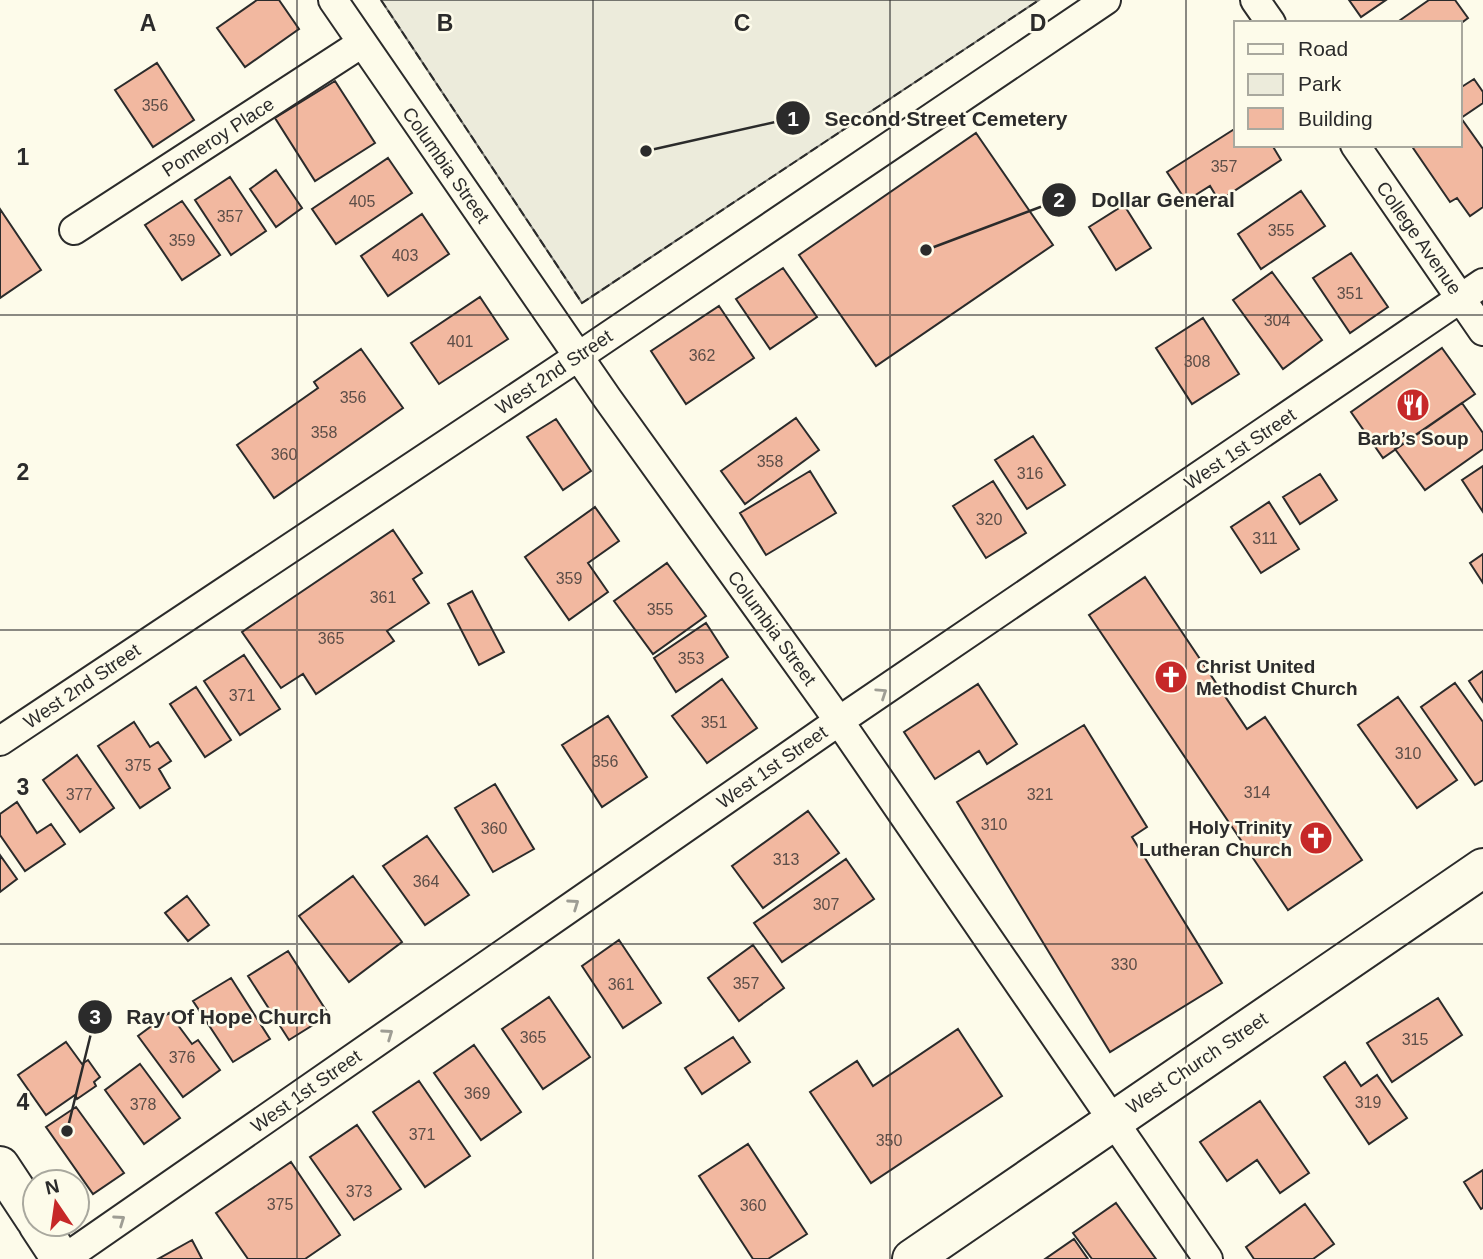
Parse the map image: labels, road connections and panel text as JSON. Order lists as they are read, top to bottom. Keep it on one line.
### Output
{"streets":{"main road":["West Church Street"],"street":["Pomeroy Place","Columbia Street","College Avenue","West 2nd Street","West 1st Street"]},"crossings":[["Pomeroy Place","Columbia Street"],["Columbia Street","West 2nd Street"],["Columbia Street","West 1st Street"],["Columbia Street","West Church Street"],["College Avenue","West 1st Street"]],"one_way":["West 1st Street"],"places":{"other":["Second Street Cemetery","Dollar General","Ray Of Hope Church"],"restaurant":["Barb’s Soup"],"church":["Christ United Methodist Church","Holy Trinity Lutheran Church"]},"house_numbers":["356","357","405","357","355","359","403","351","304","401","362","308","356","358","360","358","316","320","311","359","361","355","365","353","371","351","310","356","375","314","377","321","310","360","313","364","307","330","357","361","365","315","376","369","319","378","371","350","373","375","360"],"legend":["Road","Park","Building"],"north":"top","grid":{"columns":["A","B","C","D"],"rows":["1","2","3","4"]}}
